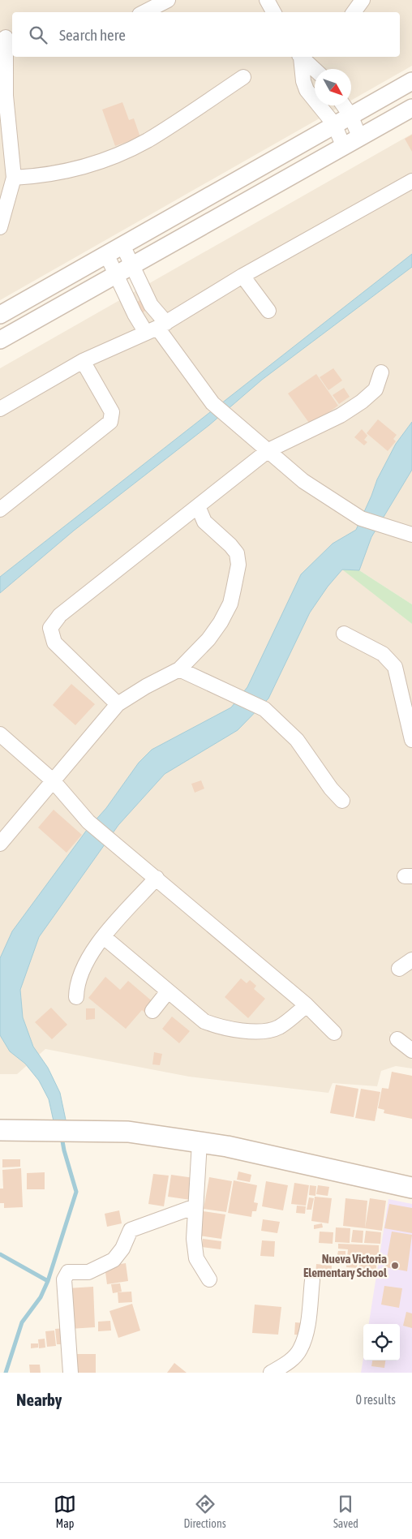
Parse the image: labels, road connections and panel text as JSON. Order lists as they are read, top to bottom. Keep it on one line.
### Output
{"places":["Nueva Victoria Elementary School"],"north":"bottom right","page":{"search":"Search here","heading":["Nearby","0 results"],"nav":["Map","Directions","Saved"]}}
